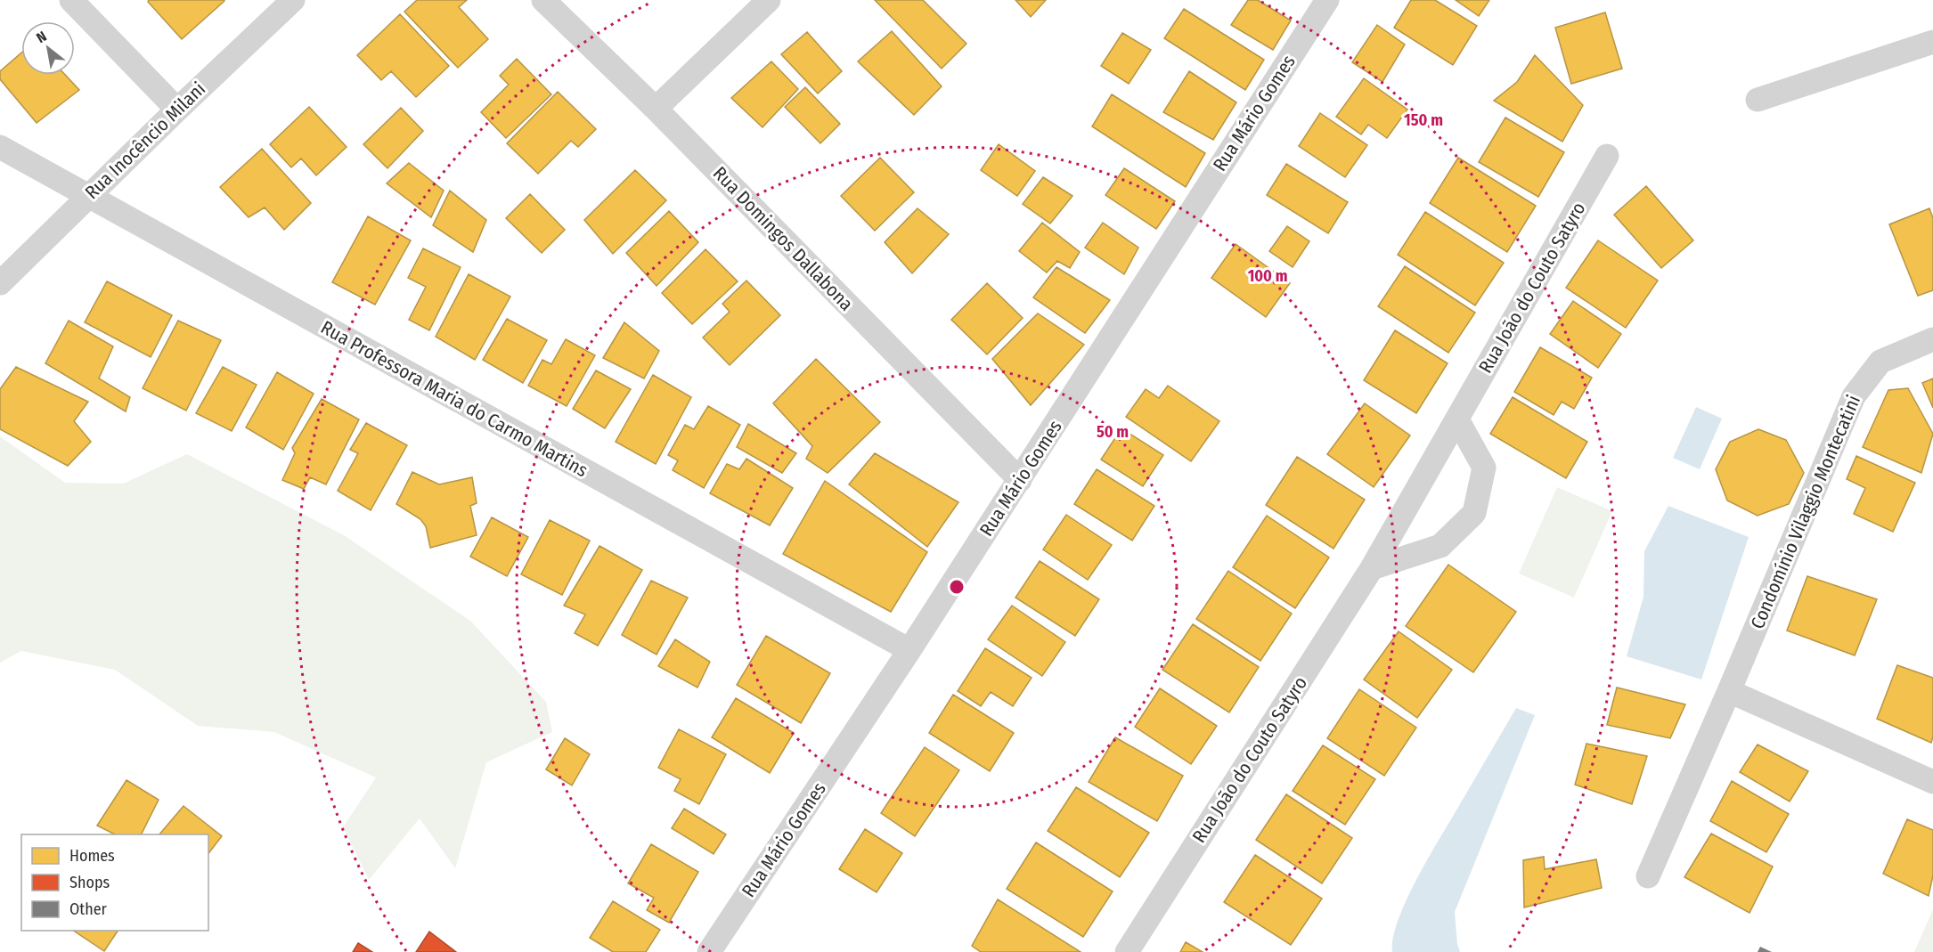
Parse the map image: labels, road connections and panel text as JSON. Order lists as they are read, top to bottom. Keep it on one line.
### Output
{"streets":{"street":["Rua Mário Gomes","Rua Inocêncio Milani","Rua Domingos Dallabona","Rua João do Couto Satyro","Rua Professora Maria do Carmo Martins","Condomínio Vilaggio Montecatini"]},"crossings":[["Rua Mário Gomes","Rua Domingos Dallabona"],["Rua Mário Gomes","Rua Professora Maria do Carmo Martins"],["Rua Inocêncio Milani","Rua Professora Maria do Carmo Martins"]],"legend":["Homes","Shops","Other"],"north":"top left","rings":["150 m","100 m","50 m"]}
